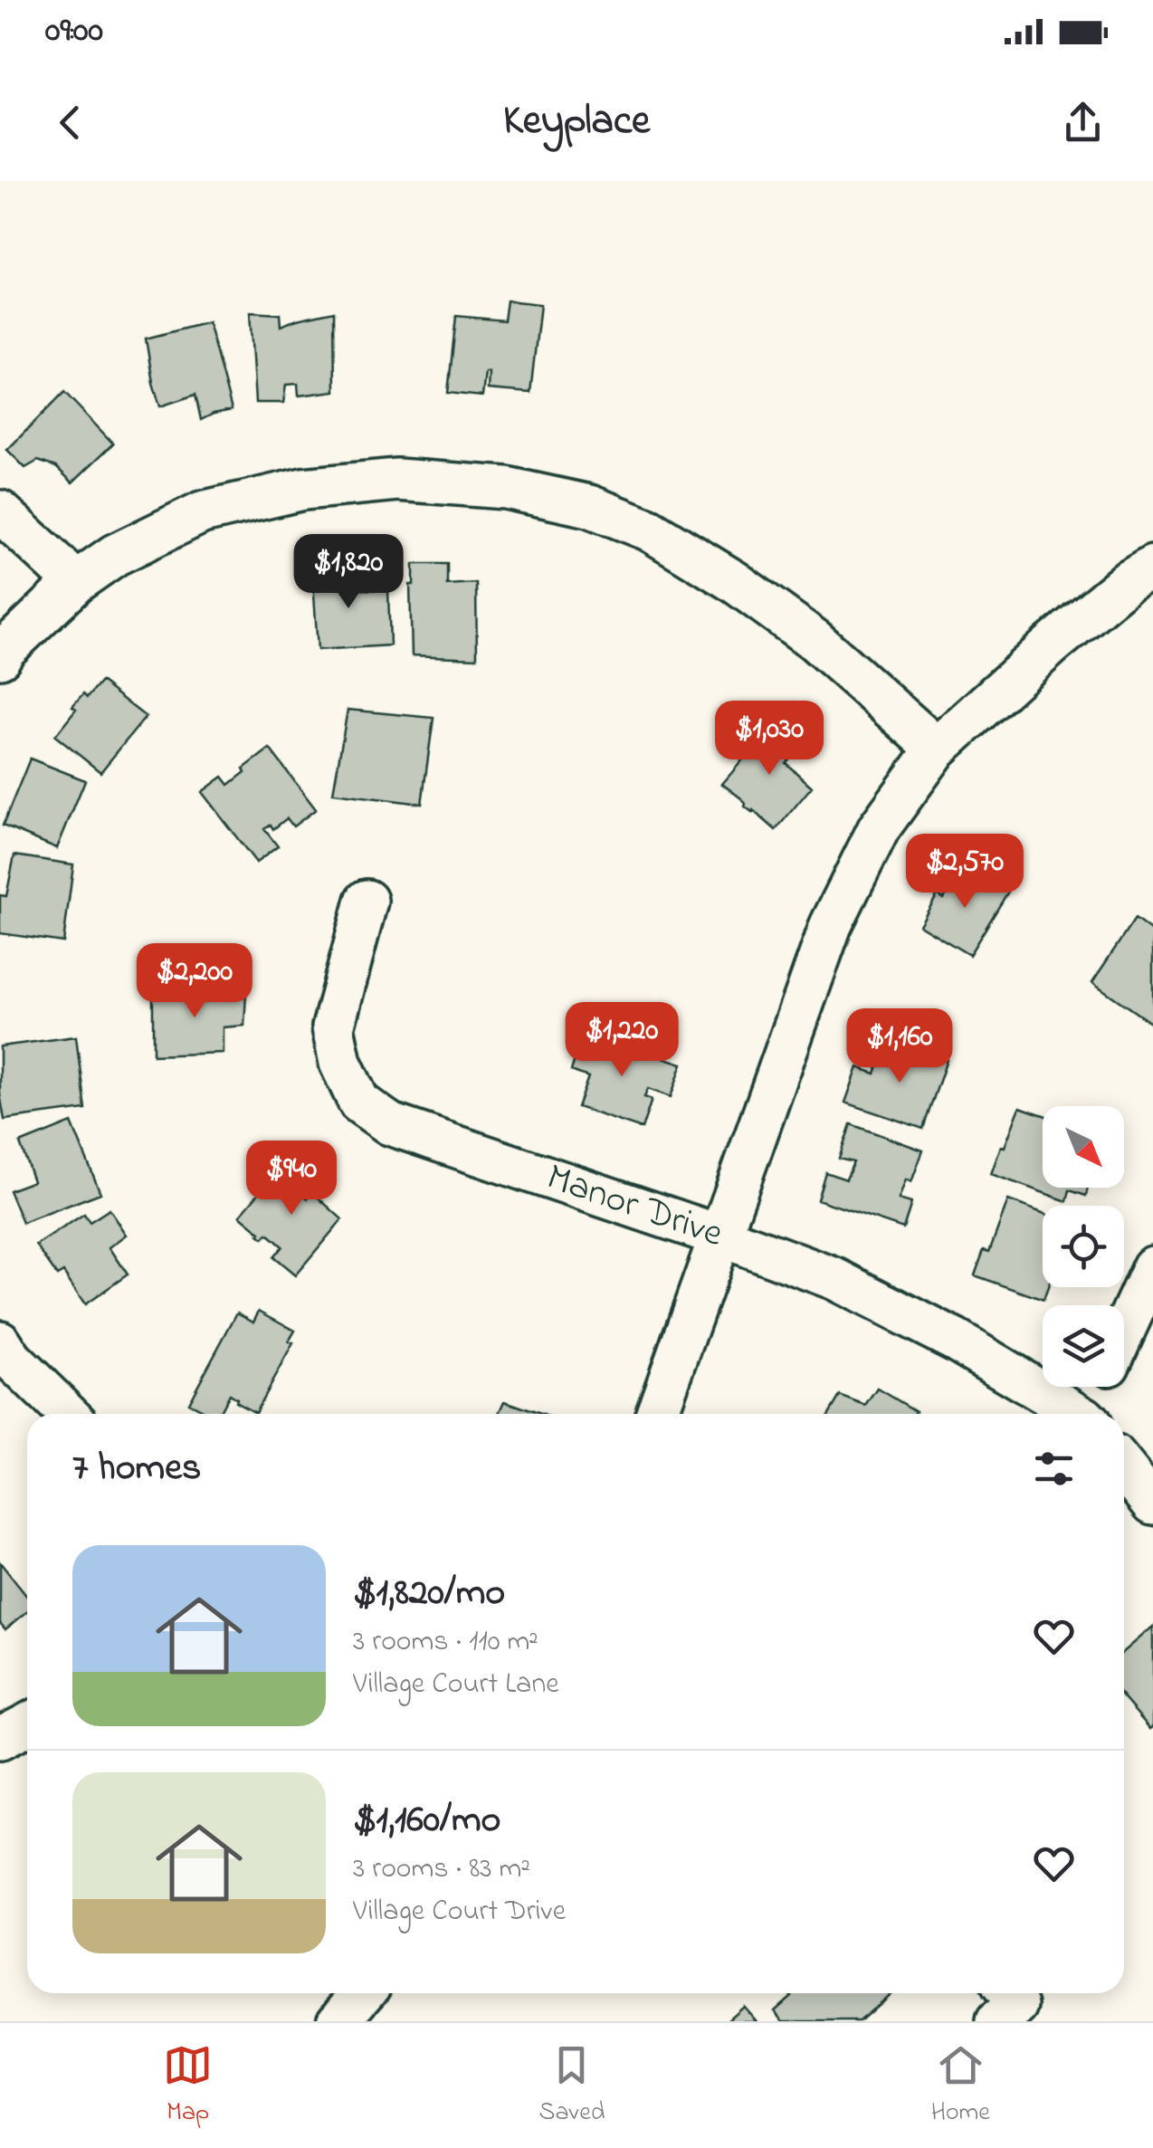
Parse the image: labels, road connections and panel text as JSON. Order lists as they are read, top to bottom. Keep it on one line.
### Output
{"streets":{"street":["Manor Drive"]},"north":"bottom right","page":{"status":"09:00","header":"Keyplace","price":["$1,820","$1,030","$2,570","$2,200","$1,220","$1,160","$940"],"heading":"7 homes","list":[{"name":"$1,820/mo","note":"3 rooms · 110 m² · Village Court Lane"},{"name":"$1,160/mo","note":"3 rooms · 83 m² · Village Court Drive"}],"tabs":["Map","Saved","Home"]}}
